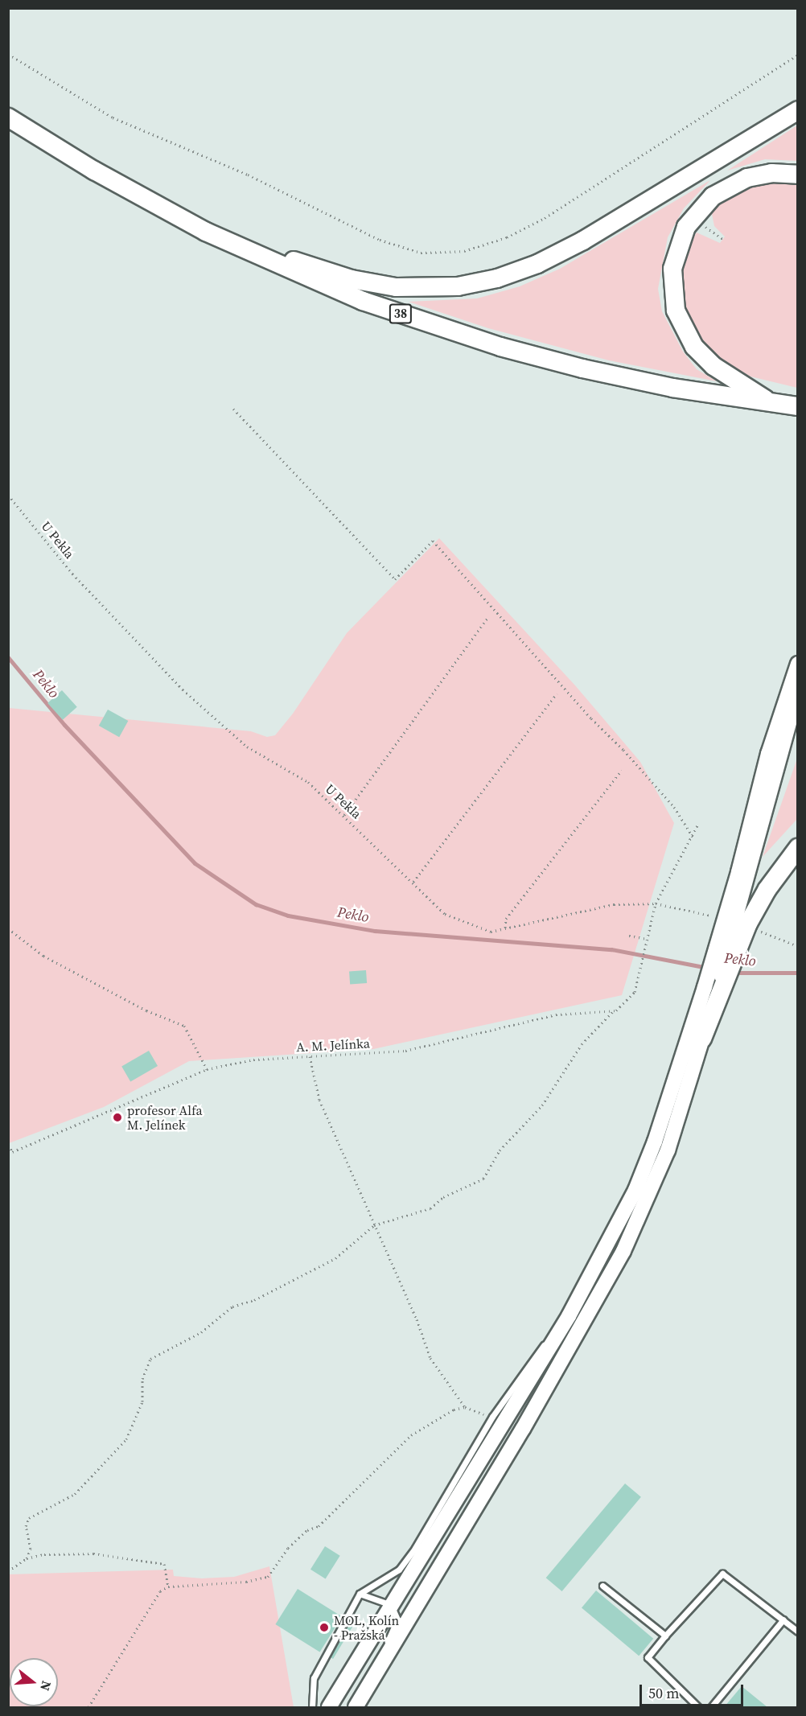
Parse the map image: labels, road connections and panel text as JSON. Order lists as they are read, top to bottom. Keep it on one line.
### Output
{"streets":{"main road":["38"],"path":["U Pekla","A. M. Jelínka"]},"water":["Peklo"],"places":["profesor Alfa M. Jelínek","MOL, Kolín - Pražská"],"scale_bar":"50 m","north":"right"}
